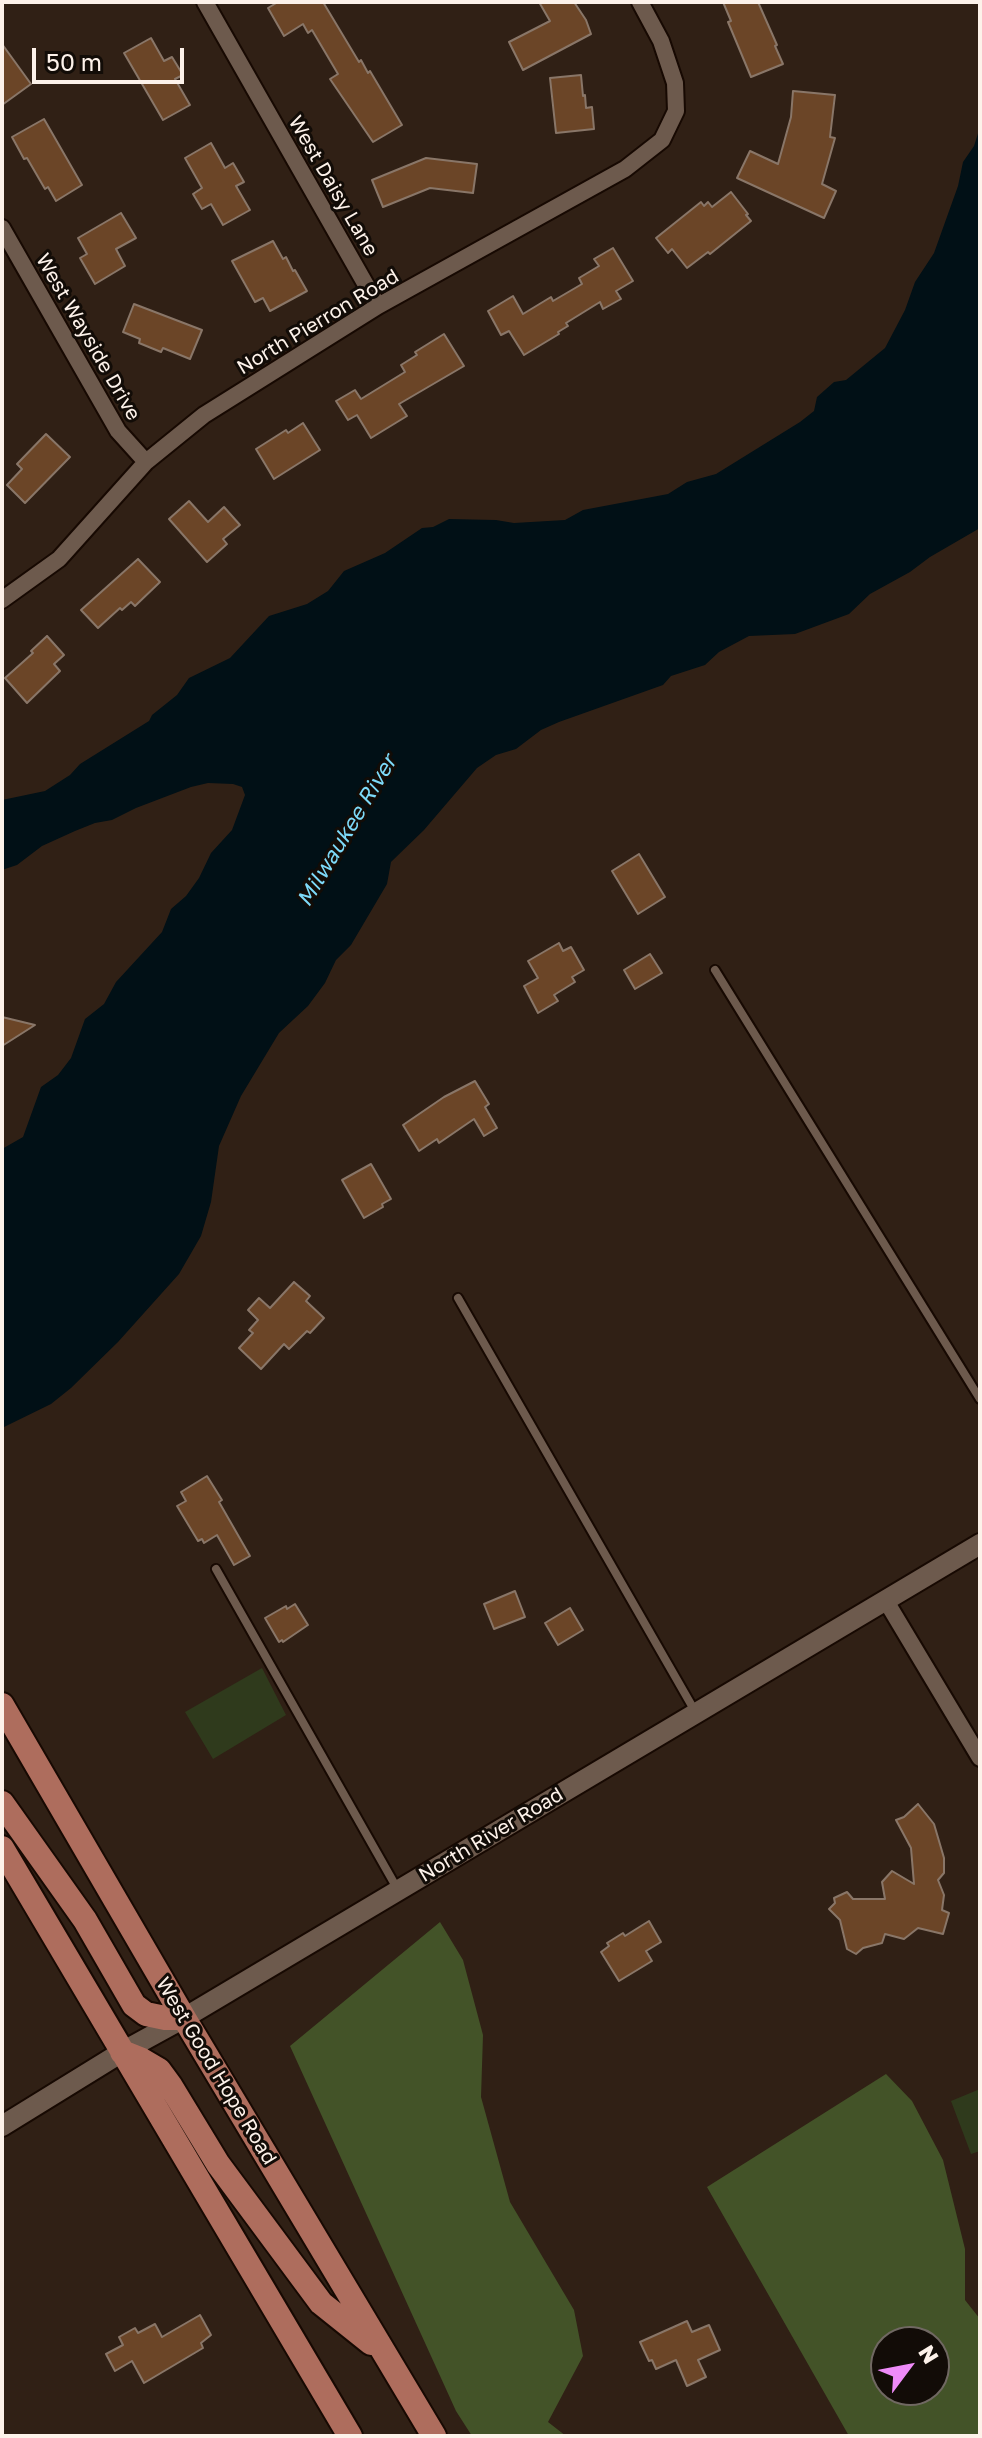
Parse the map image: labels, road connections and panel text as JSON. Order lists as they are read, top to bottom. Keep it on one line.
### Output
{"streets":{"main road":["West Good Hope Road"],"street":["West Daisy Lane","North Pierron Road","West Wayside Drive","North River Road"]},"crossings":[["West Daisy Lane","North Pierron Road"],["North Pierron Road","West Wayside Drive"],["North River Road","West Good Hope Road"]],"water":["Milwaukee River"],"scale_bar":"50 m","north":"top right"}
